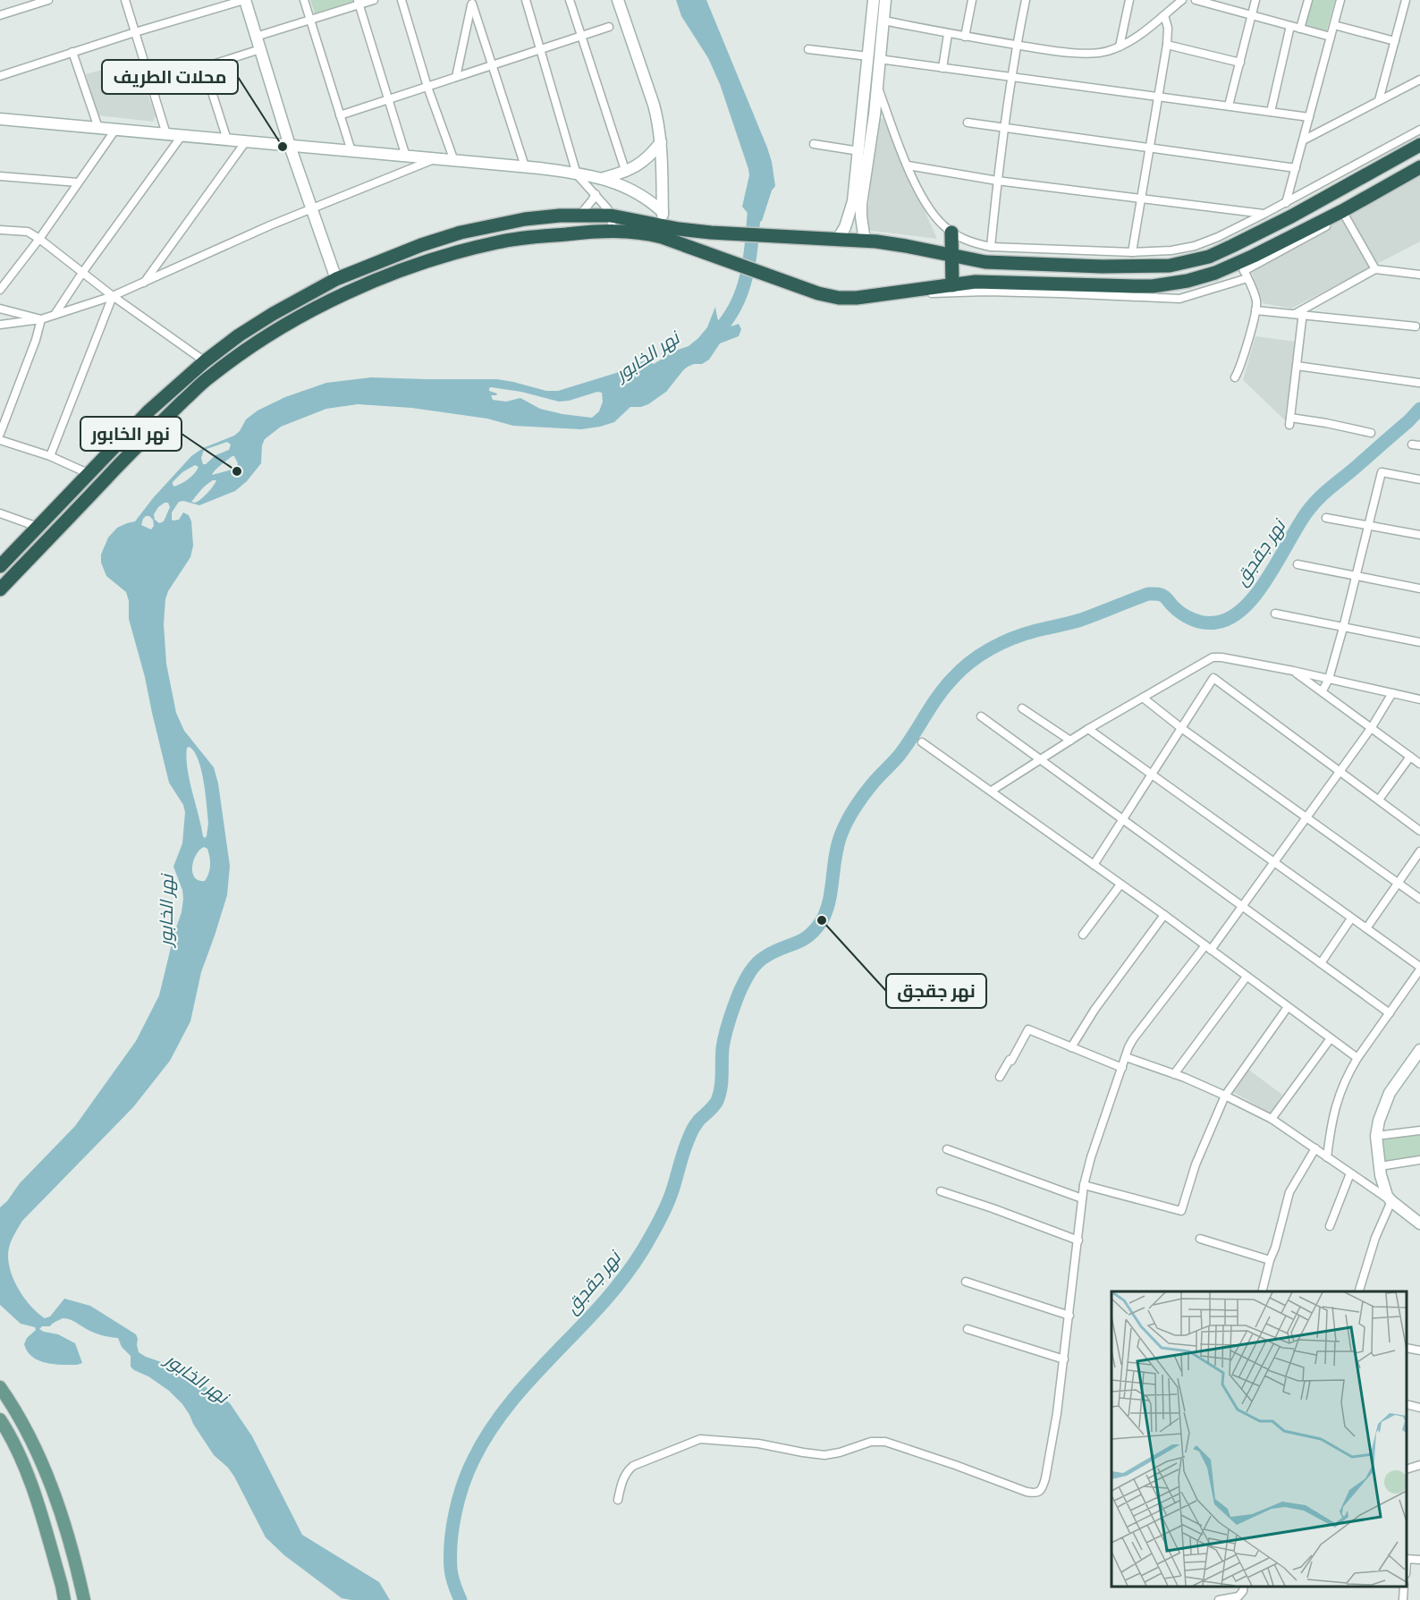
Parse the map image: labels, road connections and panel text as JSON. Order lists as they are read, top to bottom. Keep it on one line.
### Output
{"water":["نهر الخابور","نهر جقجق"],"places":["محلات الطريف","نهر الخابور","نهر جقجق"]}
